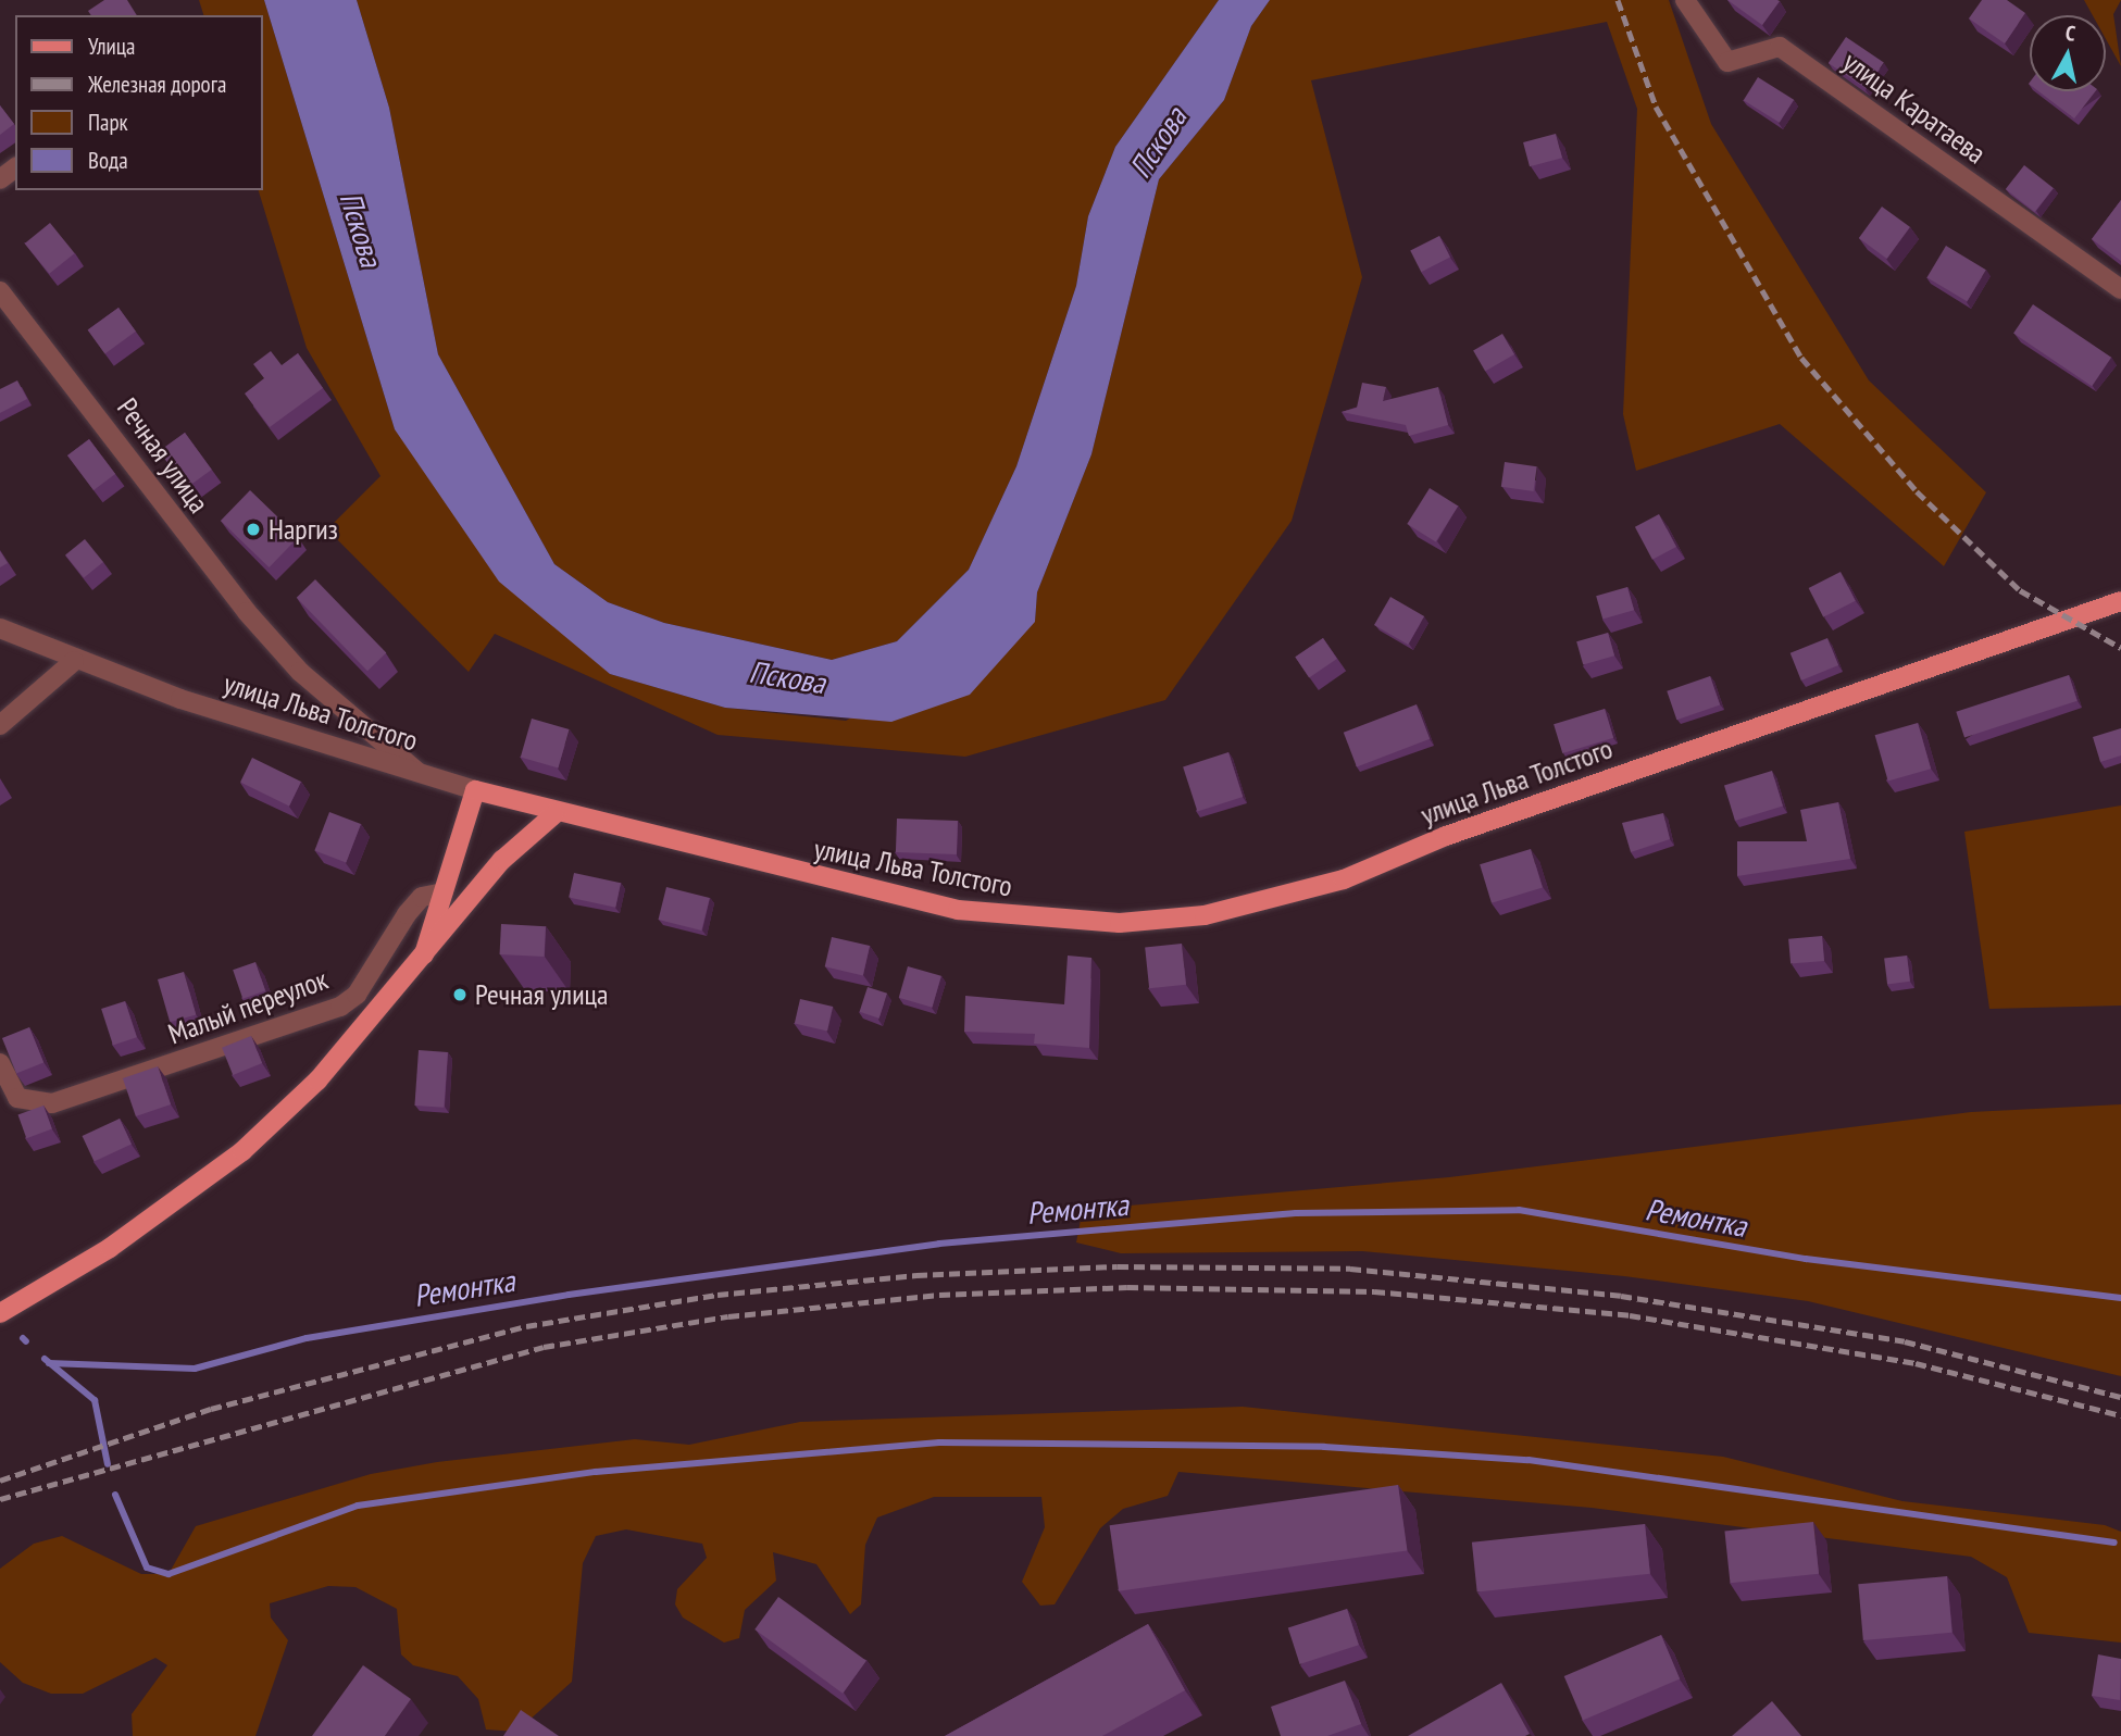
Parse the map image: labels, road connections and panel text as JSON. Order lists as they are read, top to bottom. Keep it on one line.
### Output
{"streets":{"main road":["улица Льва Толстого"],"street":["улица Каратаева","Речная улица","Малый переулок"]},"crossings":[["Речная улица","улица Льва Толстого"]],"water":["Пскова","Ремонтка"],"places":["Наргиз","Речная улица"],"legend":["Улица","Железная дорога","Парк","Вода"],"north":"top"}
